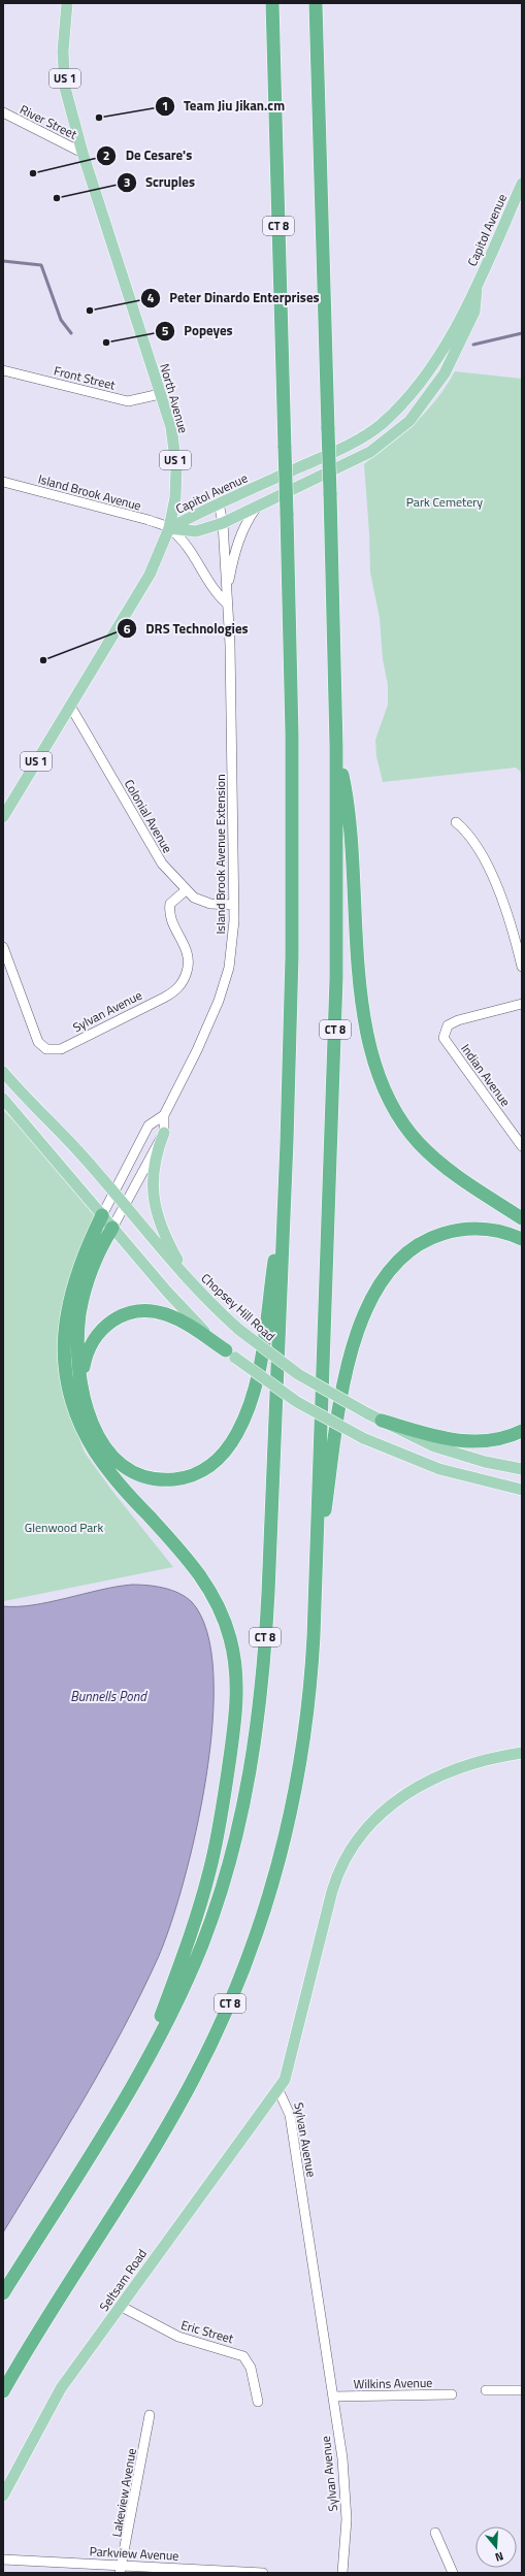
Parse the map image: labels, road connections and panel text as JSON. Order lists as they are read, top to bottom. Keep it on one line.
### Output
{"streets":{"highway":["CT 8"],"main road":["US 1","Capitol Avenue","North Avenue","Chopsey Hill Road","Seltsam Road"],"street":["River Street","Front Street","Island Brook Avenue","Colonial Avenue","Island Brook Avenue Extension","Sylvan Avenue","Indian Avenue","Eric Street","Wilkins Avenue","Lakeview Avenue","Parkview Avenue"]},"crossings":[["River Street","North Avenue"],["Capitol Avenue","North Avenue"],["Capitol Avenue","Island Brook Avenue"],["Capitol Avenue","Island Brook Avenue Extension"],["Front Street","North Avenue"],["North Avenue","Island Brook Avenue"],["North Avenue","Colonial Avenue"],["Colonial Avenue","Island Brook Avenue Extension"],["Colonial Avenue","Sylvan Avenue"],["Island Brook Avenue Extension","Chopsey Hill Road"],["Sylvan Avenue","Seltsam Road"],["Sylvan Avenue","Wilkins Avenue"],["Seltsam Road","Eric Street"],["Lakeview Avenue","Parkview Avenue"]],"water":["Bunnells Pond"],"parks":["Park Cemetery","Glenwood Park"],"places":["Team Jiu Jikan.cm","De Cesare's","Scruples","Peter Dinardo Enterprises","Popeyes","DRS Technologies"],"north":"bottom"}
